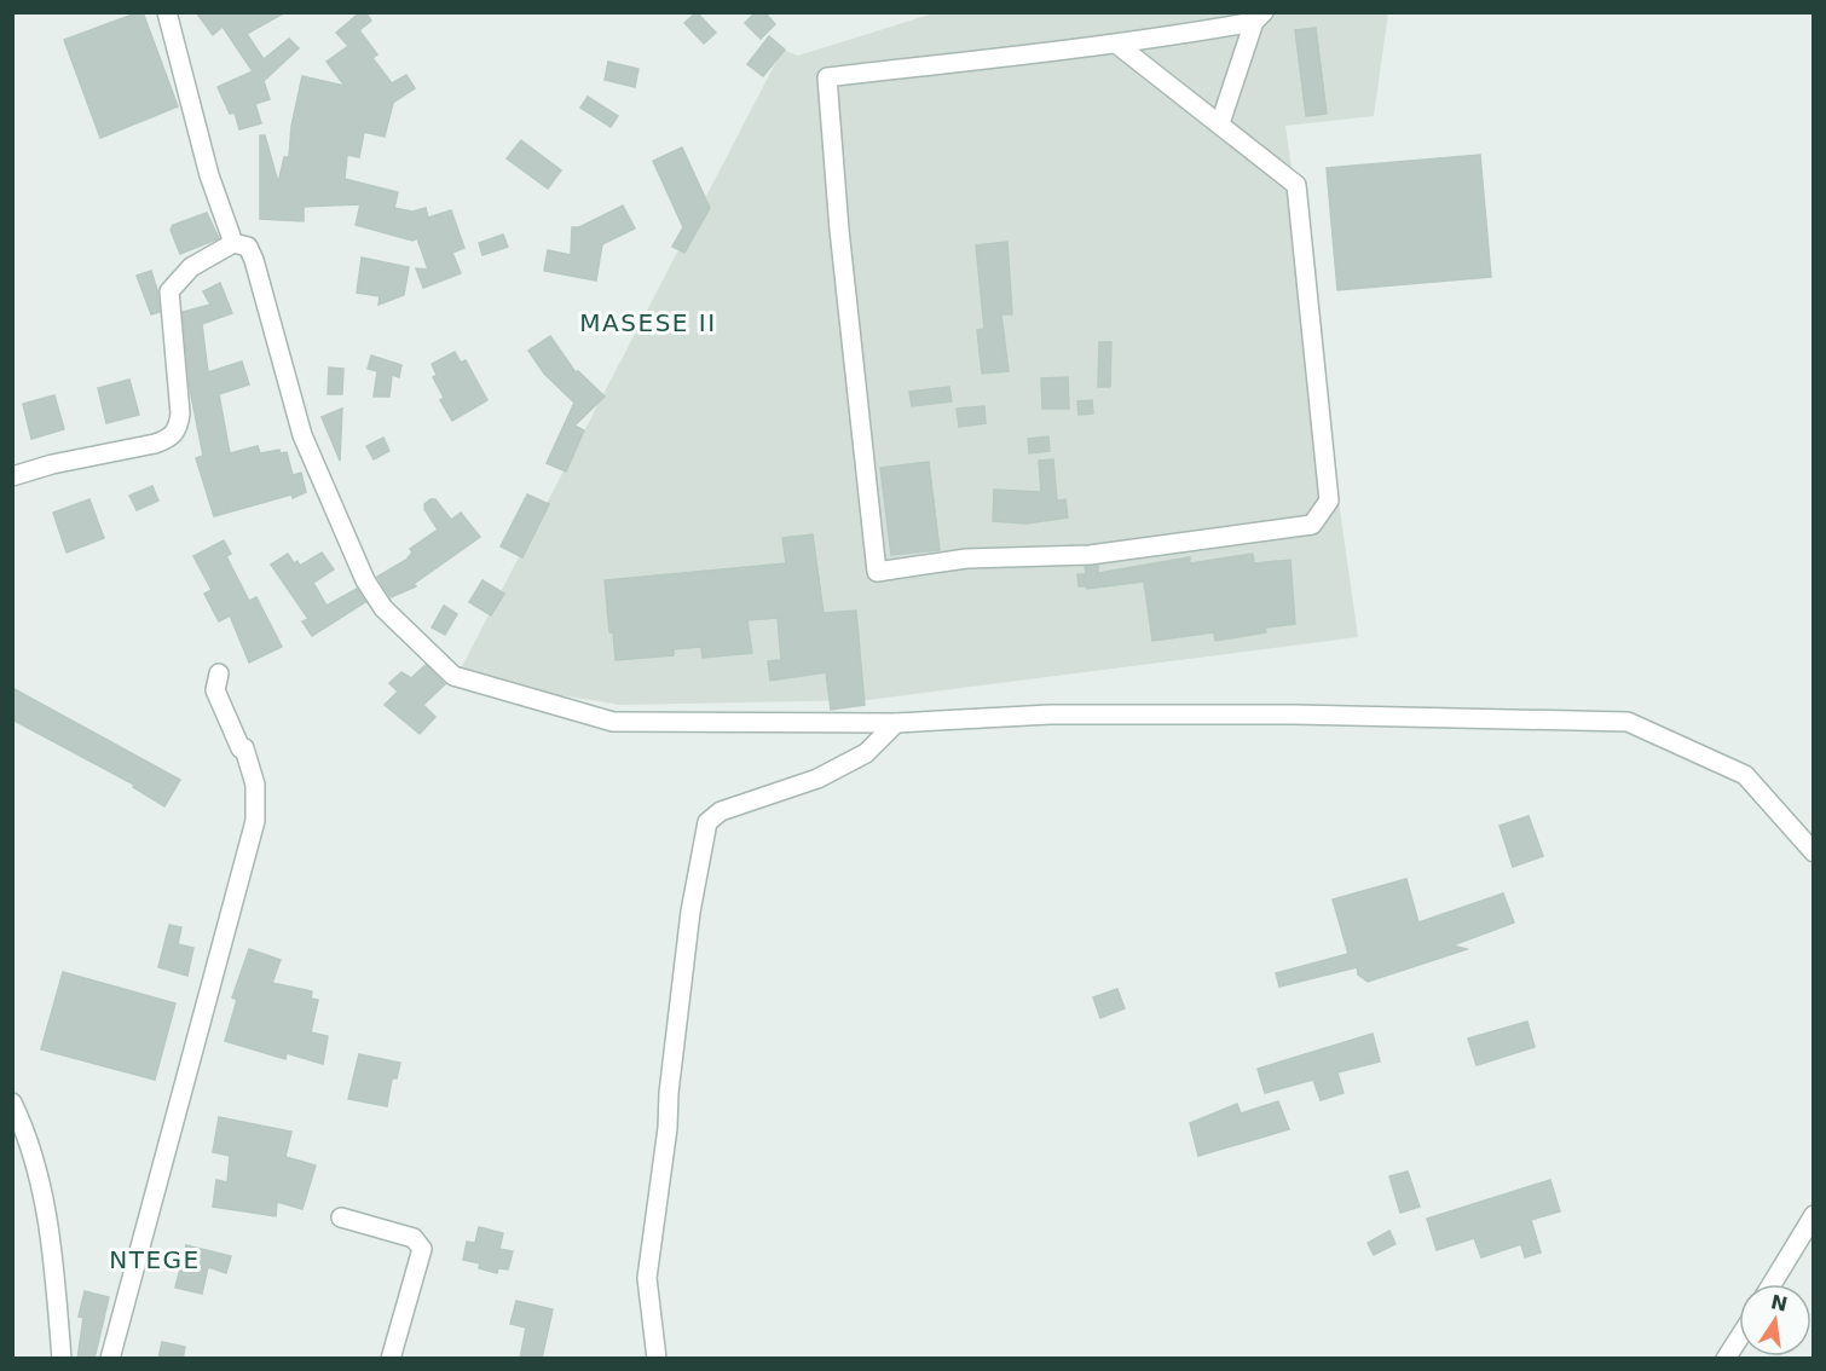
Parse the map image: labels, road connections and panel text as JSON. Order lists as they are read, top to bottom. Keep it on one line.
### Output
{"districts":["MASESE II","NTEGE"],"north":"top"}
